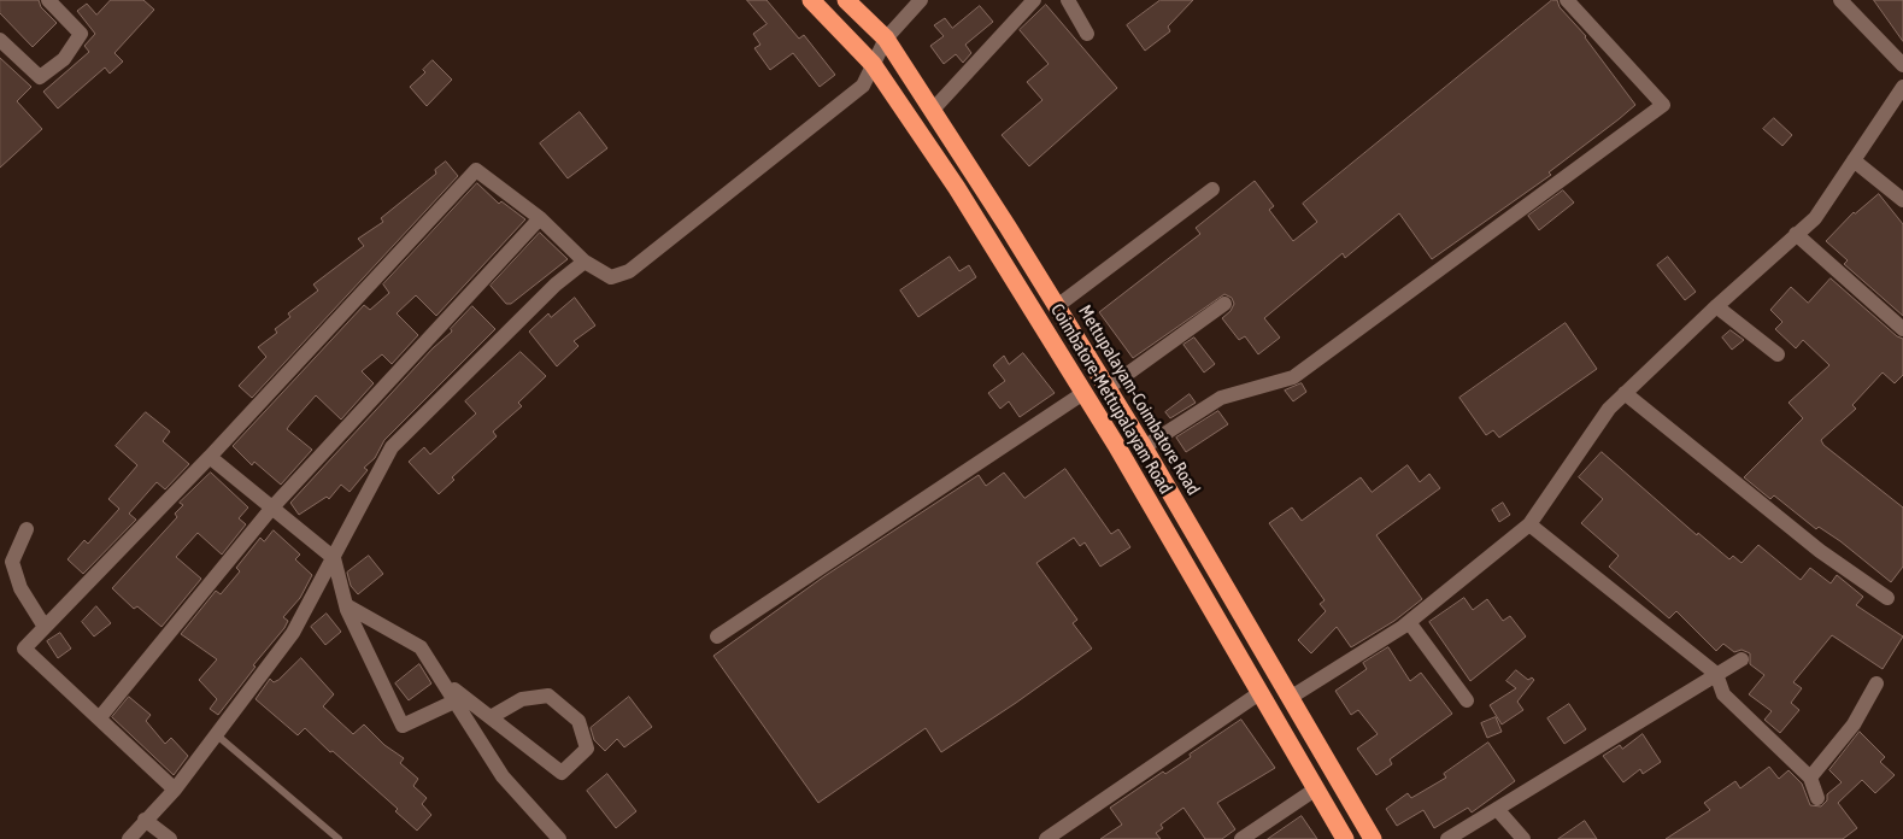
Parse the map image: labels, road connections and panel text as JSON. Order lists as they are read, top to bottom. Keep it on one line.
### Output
{"streets":{"highway":["Coimbatore-Mettupalayam Road","Mettupalayam-Coimbatore Road"]}}
